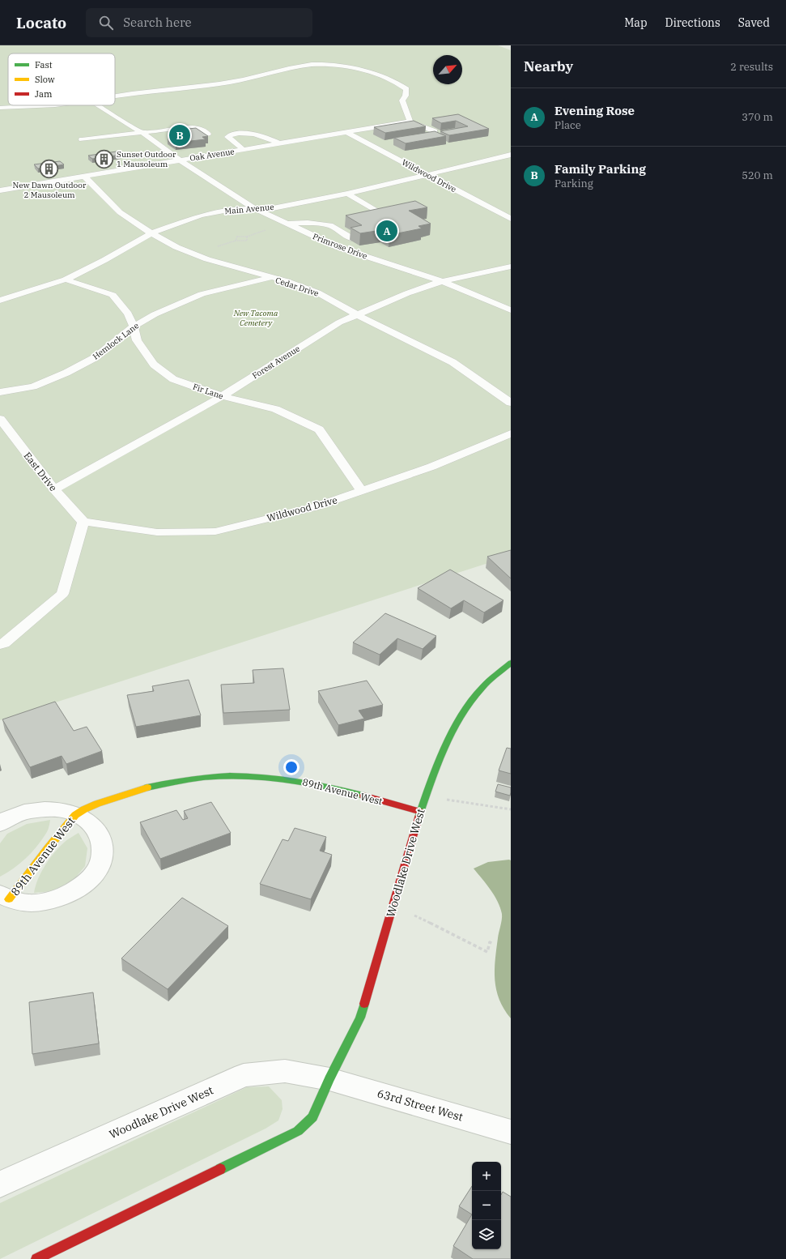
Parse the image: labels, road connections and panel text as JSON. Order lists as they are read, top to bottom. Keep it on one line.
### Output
{"streets":{"street":["89th Avenue West","Woodlake Drive West","63rd Street West"],"lane":["Oak Avenue","Wildwood Drive","Main Avenue","Primrose Drive","Cedar Drive","Hemlock Lane","Forest Avenue","Fir Lane","East Drive"]},"crossings":[["Oak Avenue","Wildwood Drive"],["Oak Avenue","Primrose Drive"],["Oak Avenue","Cedar Drive"],["Wildwood Drive","Main Avenue"],["Wildwood Drive","Fir Lane"],["Wildwood Drive","East Drive"],["Main Avenue","Primrose Drive"],["Main Avenue","Cedar Drive"],["Main Avenue","Fir Lane"],["Primrose Drive","Forest Avenue"],["Cedar Drive","Hemlock Lane"],["Cedar Drive","Forest Avenue"],["Hemlock Lane","Fir Lane"],["Forest Avenue","Fir Lane"],["Forest Avenue","East Drive"],["89th Avenue West","Woodlake Drive West"],["Woodlake Drive West","63rd Street West"]],"parks":["New Tacoma Cemetery"],"places":{"building":["Sunset Outdoor 1 Mausoleum","New Dawn Outdoor 2 Mausoleum"]},"legend":["Fast","Slow","Jam"],"north":"top right","page":{"header":"Locato","search":"Search here","nav":["Map","Directions","Saved"],"heading":["Nearby","2 results"],"list":[{"mark":"A","name":"Evening Rose","note":"Place","value":"370 m"},{"mark":"B","name":"Family Parking","note":"Parking","value":"520 m"}],"pins":["B","A"],"map_buttons":["+","−"]}}
